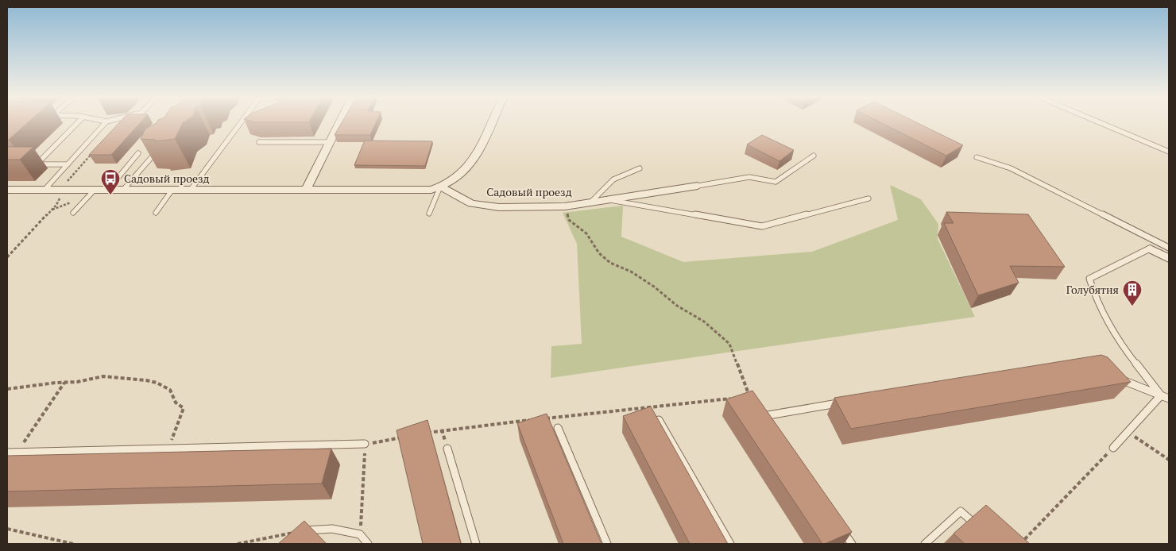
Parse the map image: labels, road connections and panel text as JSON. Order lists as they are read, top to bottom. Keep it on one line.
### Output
{"streets":{"street":["Садовый проезд"]},"places":{"bus stop":["Садовый проезд"],"building":["Голубятня"]}}
